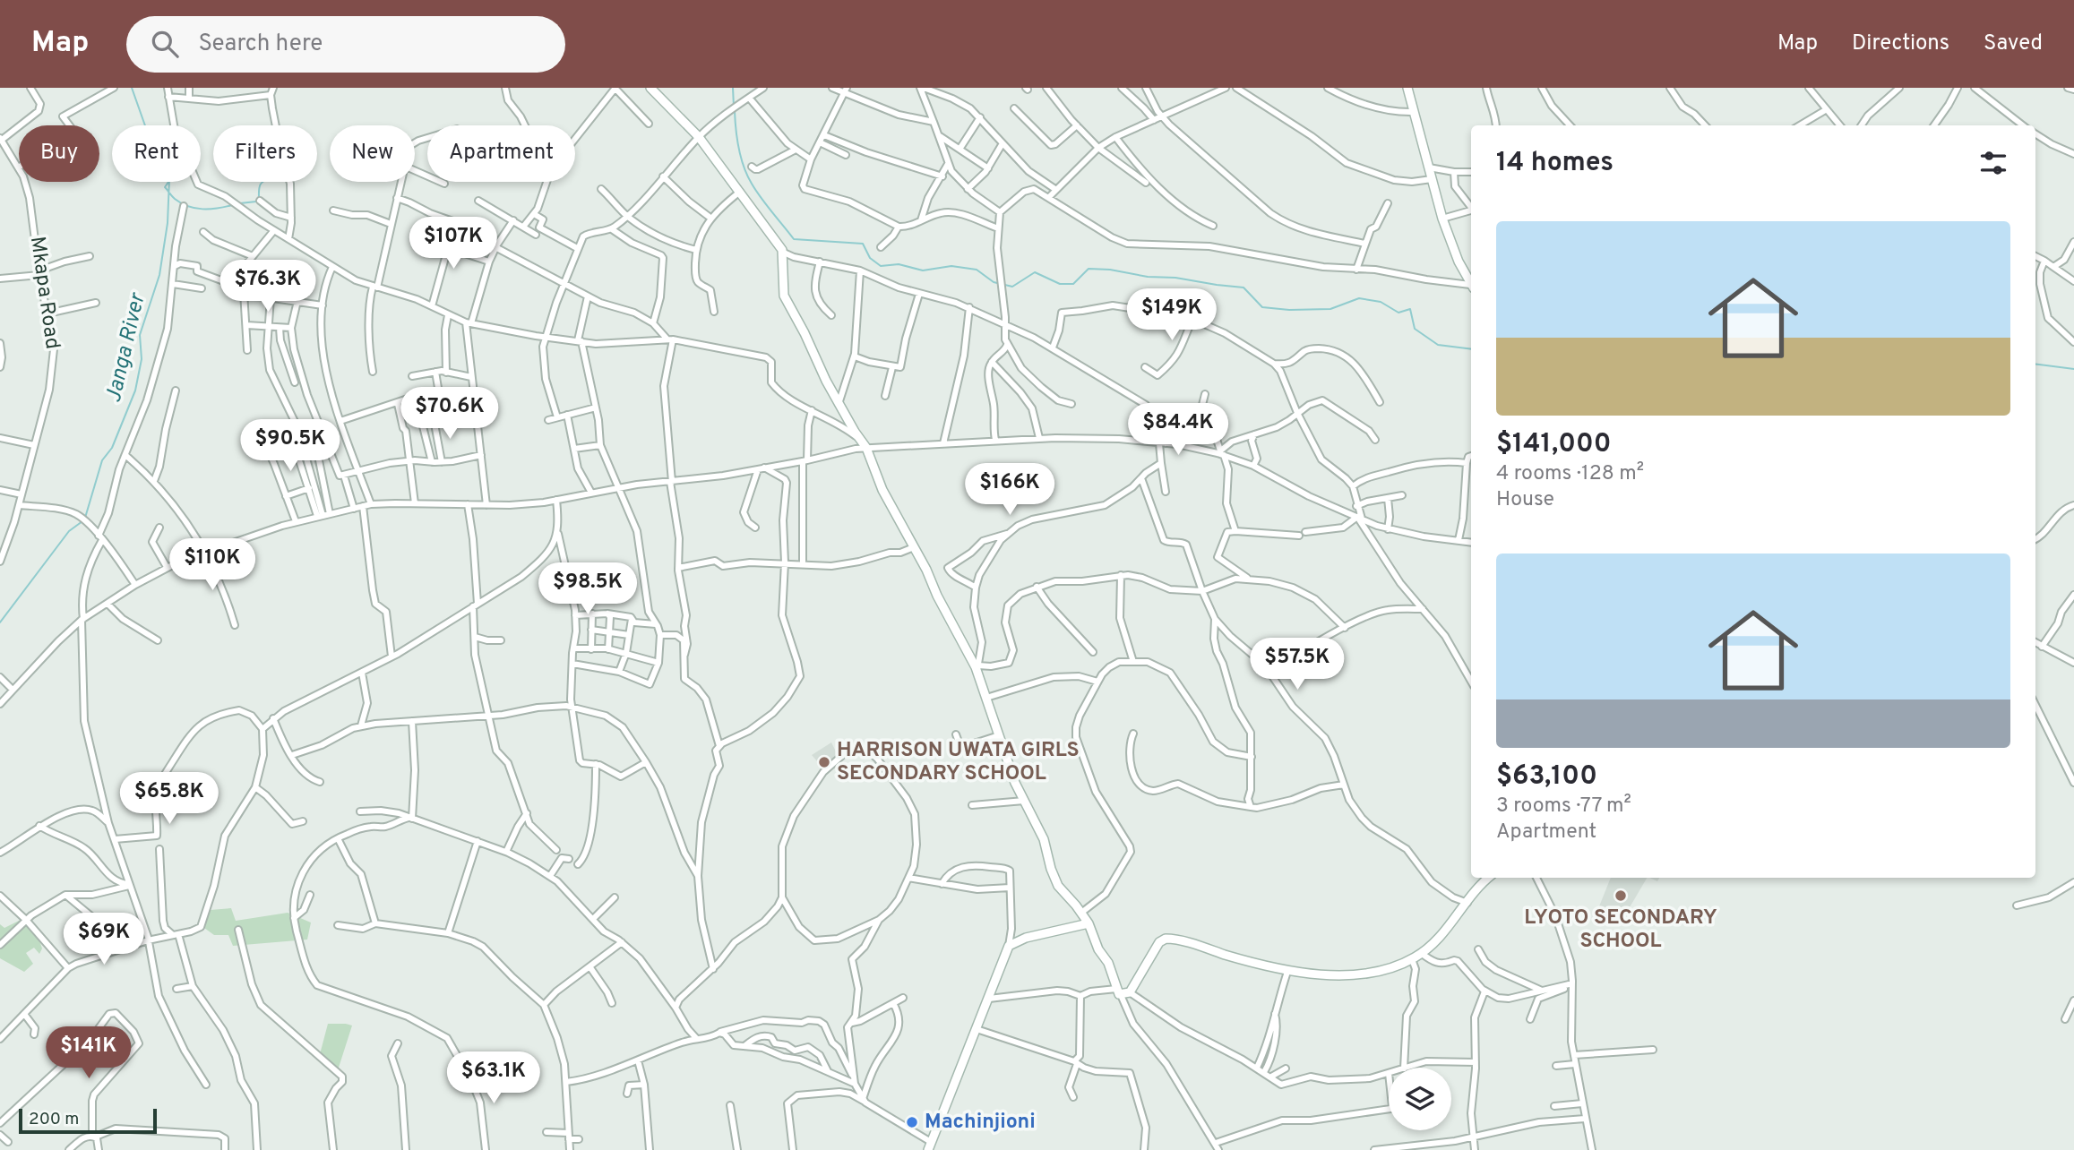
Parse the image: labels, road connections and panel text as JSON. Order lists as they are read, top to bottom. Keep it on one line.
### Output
{"streets":{"street":["Mkapa Road"]},"water":["Janga River"],"places":["HARRISON UWATA GIRLS SECONDARY SCHOOL","LYOTO SECONDARY SCHOOL","Machinjioni"],"scale_bar":"200 m","page":{"header":"Map","search":"Search here","nav":["Map","Directions","Saved"],"chip":["Buy","Rent","Filters","New","Apartment"],"heading":"14 homes","list":[{"name":"$141,000","note":"4 rooms · 128 m² · House"},{"name":"$63,100","note":"3 rooms · 77 m² · Apartment"}],"price":["$107K","$76.3K","$149K","$70.6K","$84.4K","$90.5K","$166K","$110K","$98.5K","$57.5K","$65.8K","$69K","$141K","$63.1K"],"scale":"200 m"}}
